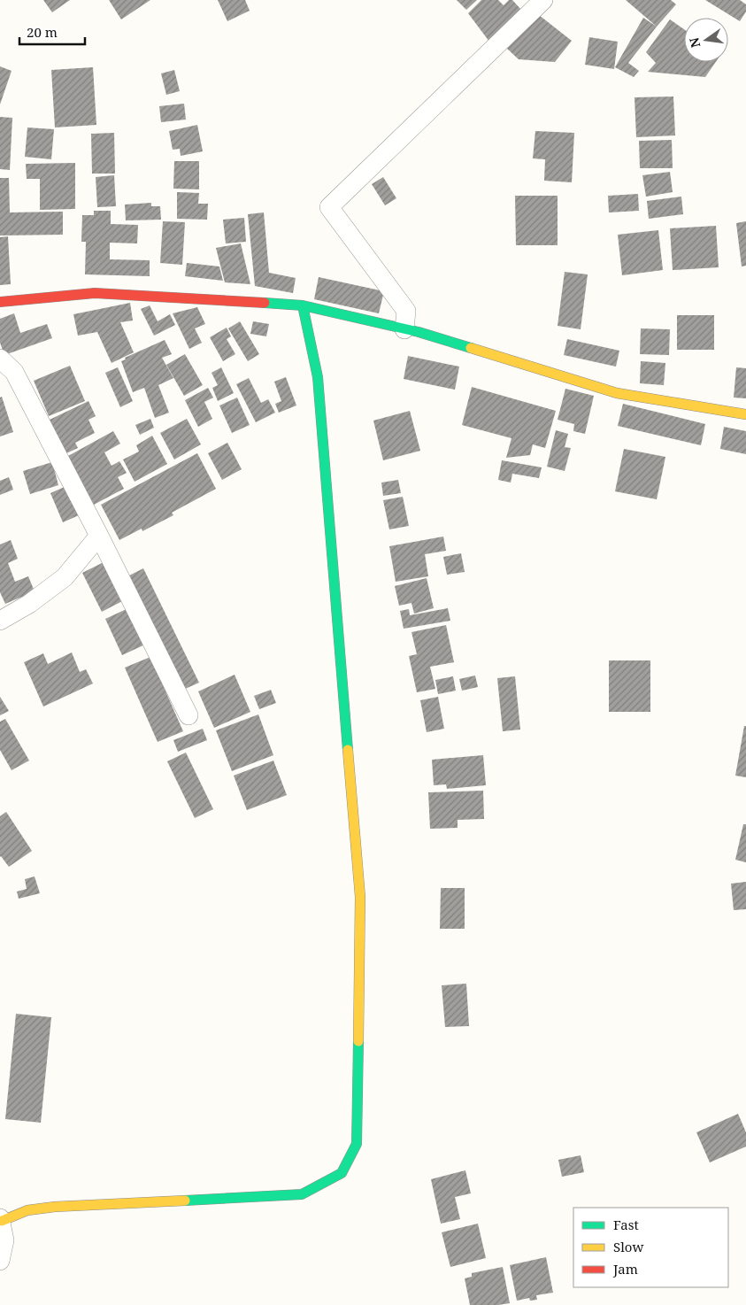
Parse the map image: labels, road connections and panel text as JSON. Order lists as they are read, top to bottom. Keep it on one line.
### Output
{"legend":["Fast","Slow","Jam"],"scale_bar":"20 m","north":"left"}
